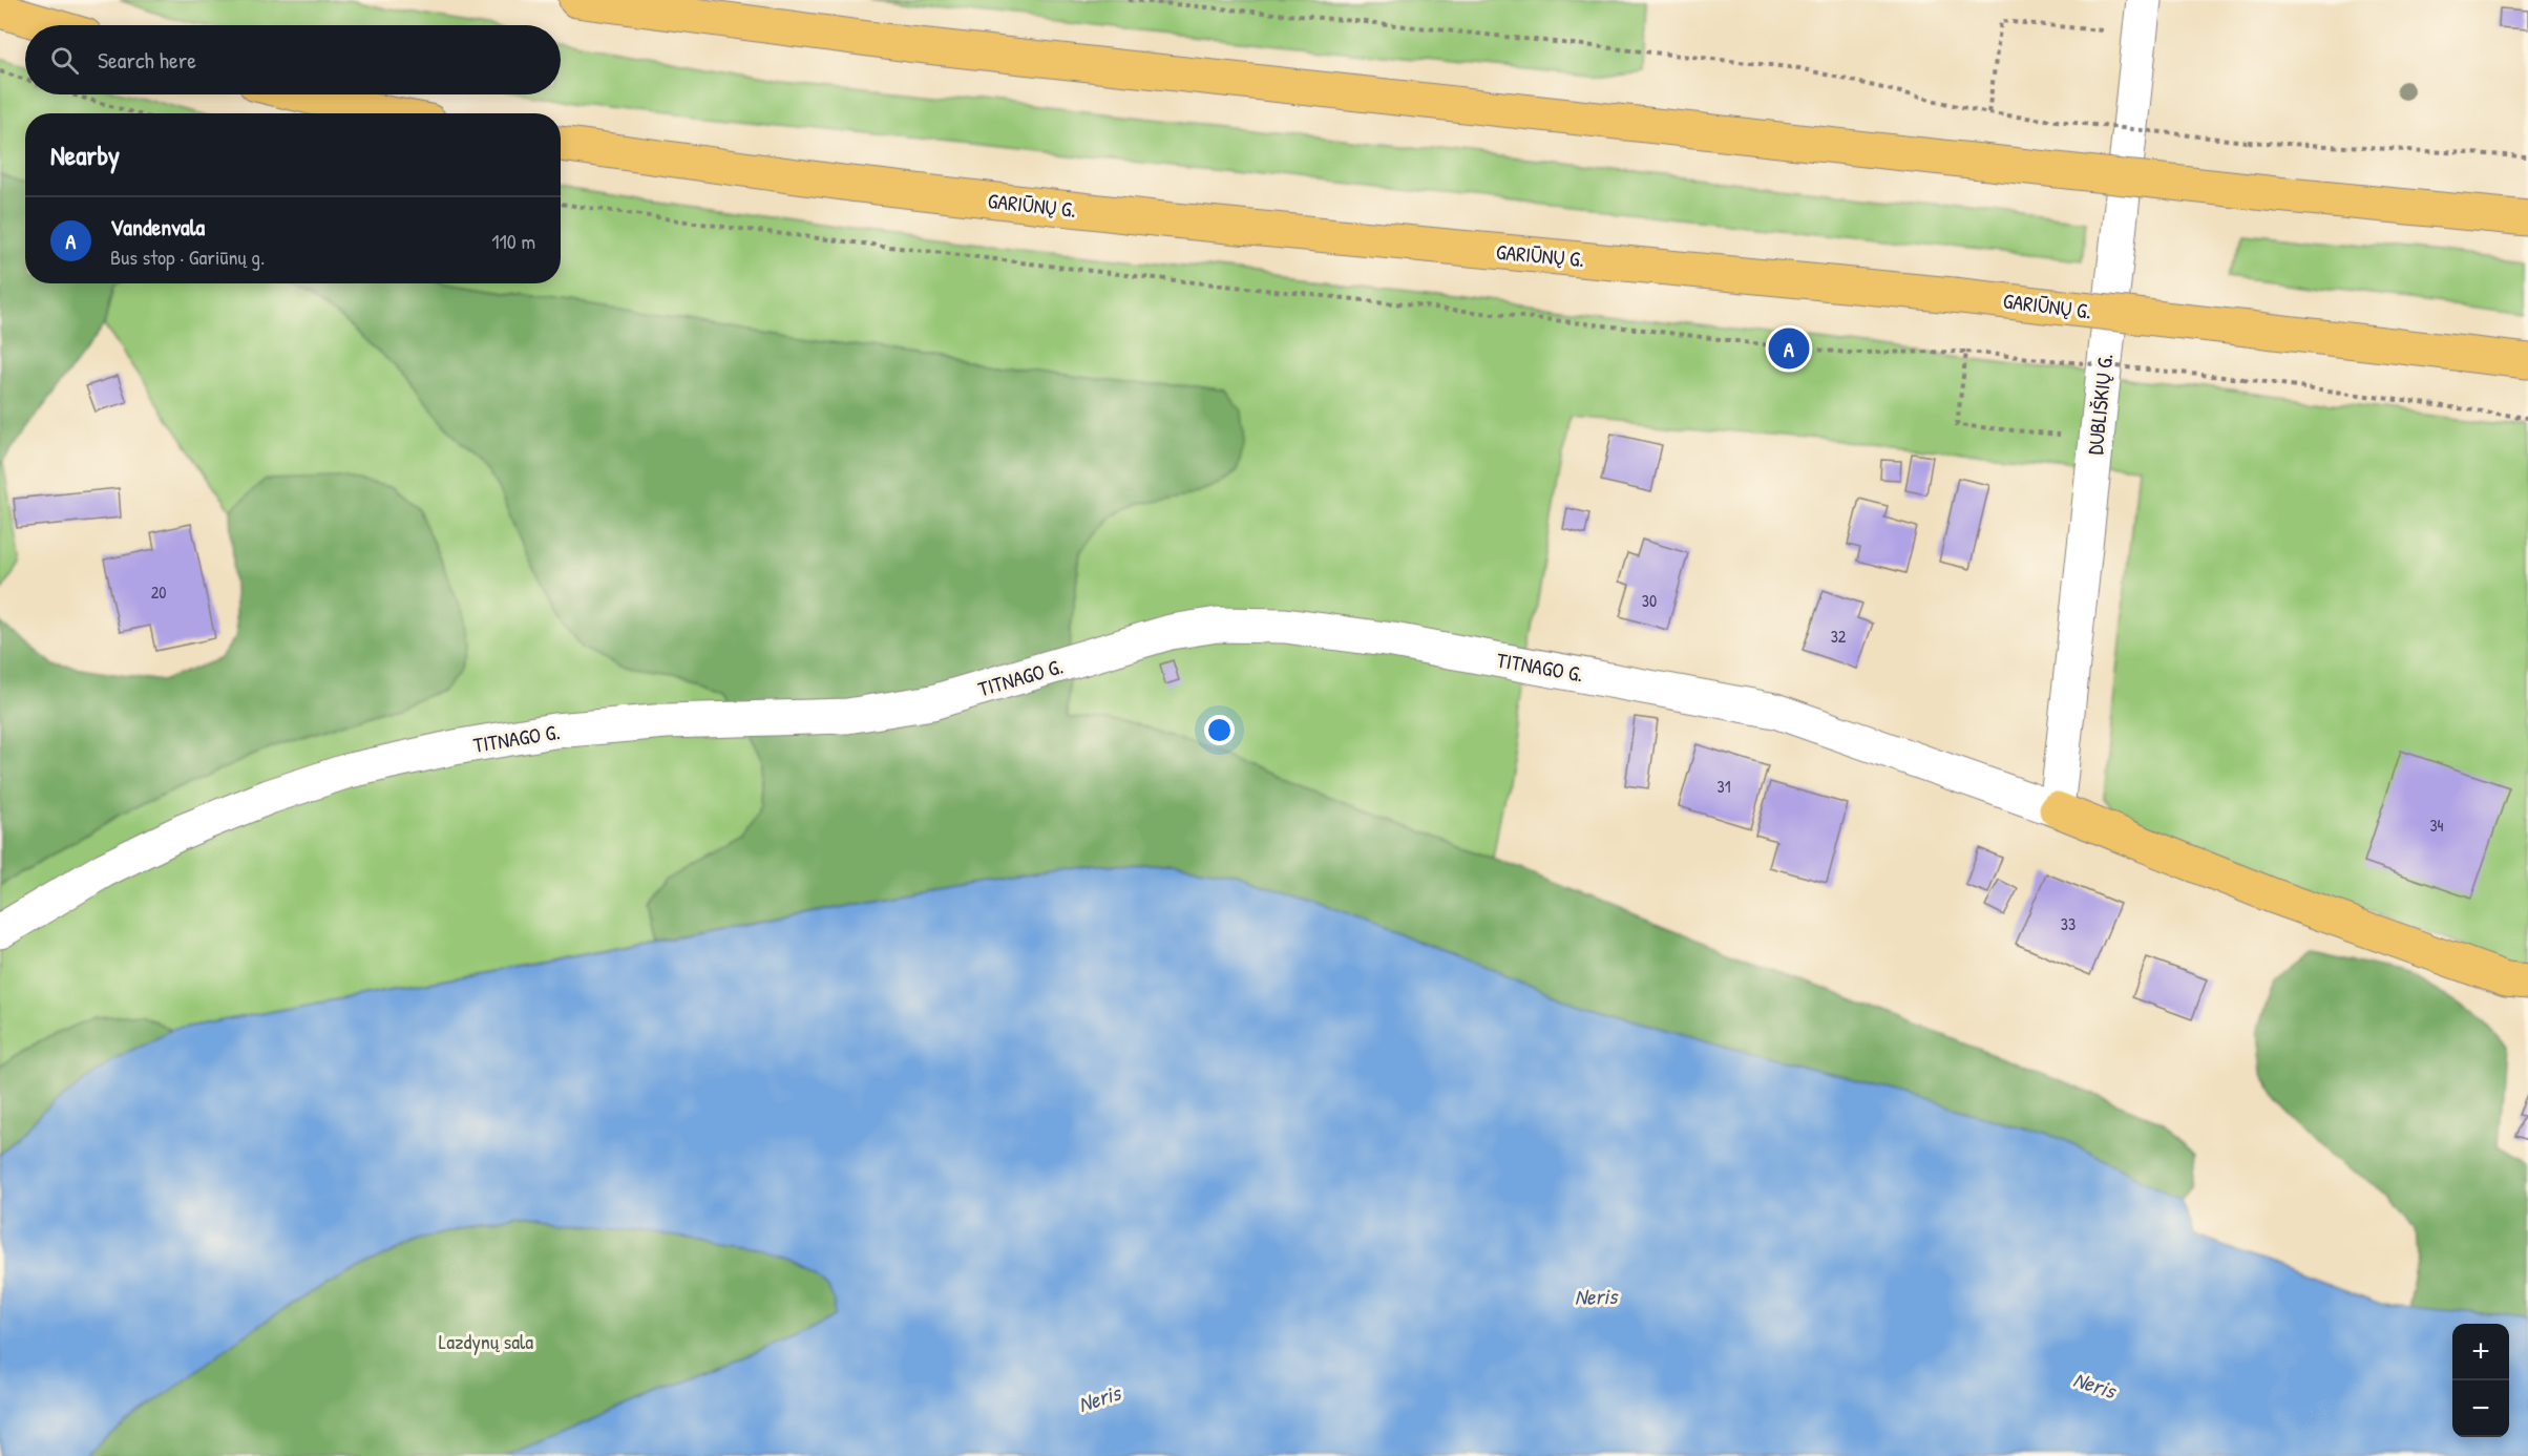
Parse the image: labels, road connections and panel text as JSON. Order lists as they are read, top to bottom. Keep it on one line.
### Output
{"streets":{"highway":["GARIŪNŲ G."],"street":["DUBLIŠKIŲ G.","TITNAGO G."]},"crossings":[["DUBLIŠKIŲ G.","TITNAGO G."]],"water":["Neris"],"parks":["Lazdynų sala"],"house_numbers":["20","30","32","31","34","33"],"page":{"search":"Search here","heading":"Nearby","list":[{"mark":"A","name":"Vandenvala","note":"Bus stop · Gariūnų g.","value":"110 m"}],"pins":"A","map_buttons":["+","−"]}}
